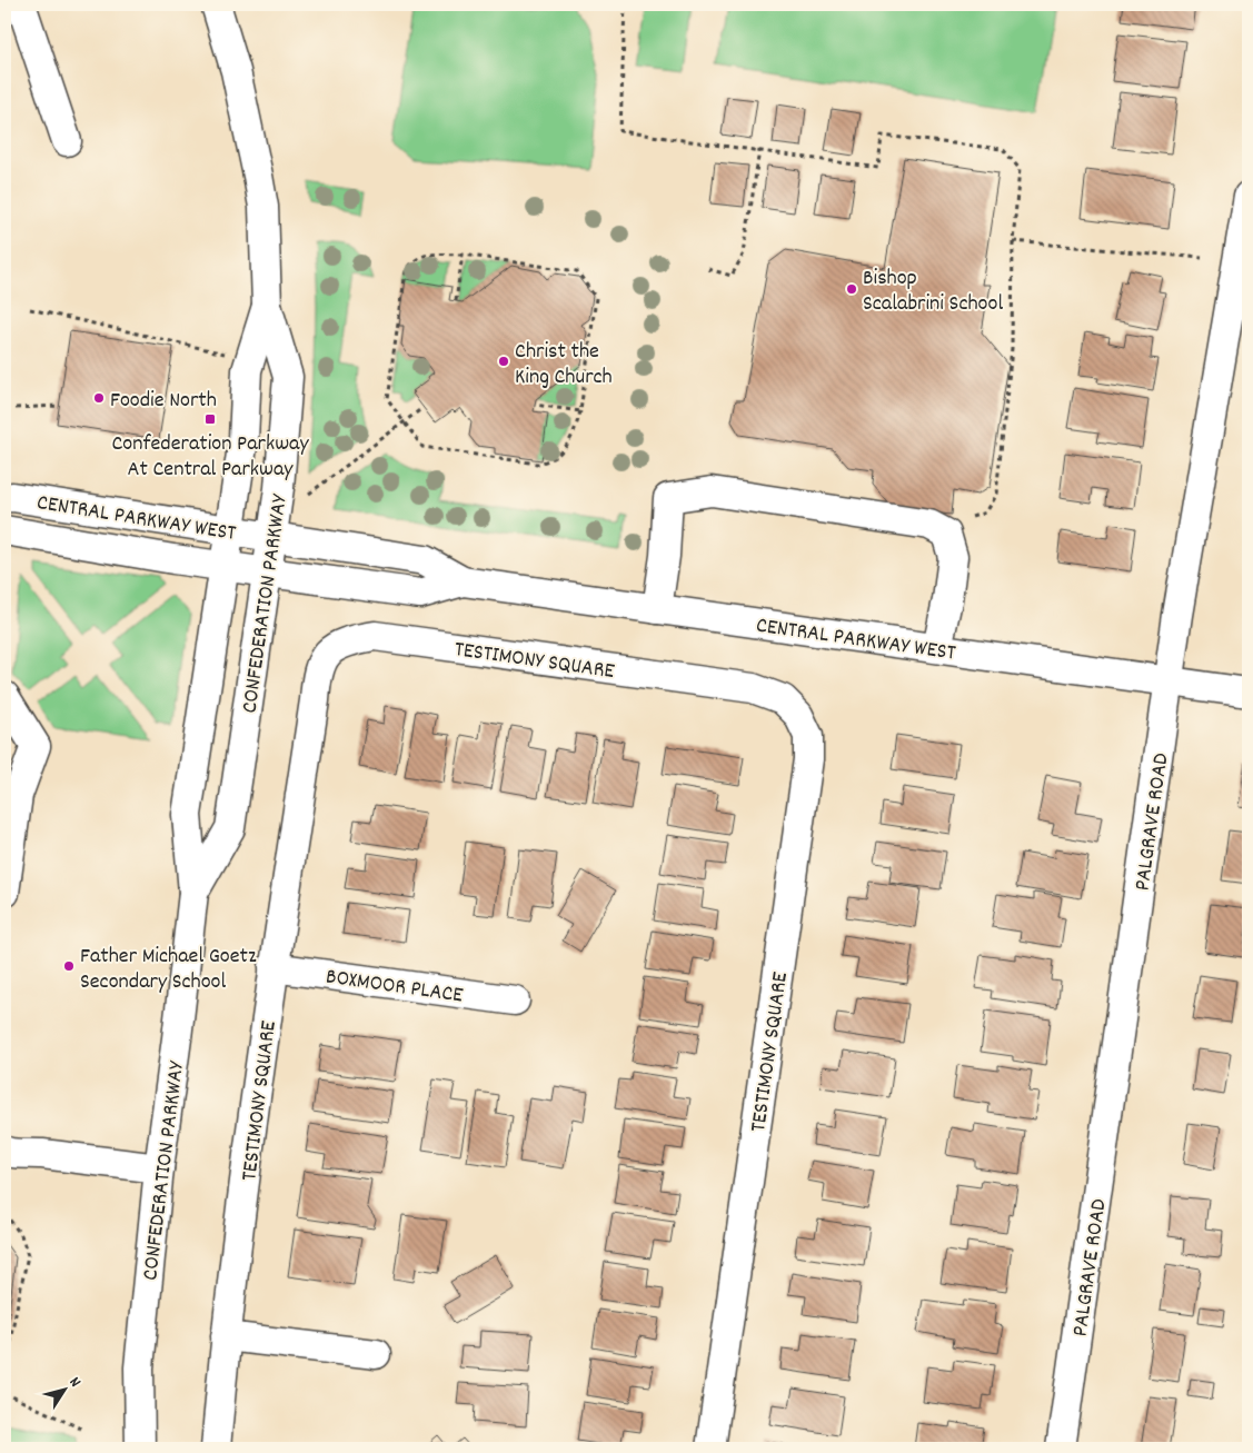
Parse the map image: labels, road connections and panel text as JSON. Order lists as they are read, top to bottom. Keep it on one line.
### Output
{"streets":{"street":["CENTRAL PARKWAY WEST","CONFEDERATION PARKWAY","TESTIMONY SQUARE","PALGRAVE ROAD","BOXMOOR PLACE"]},"crossings":[["CENTRAL PARKWAY WEST","CONFEDERATION PARKWAY"],["CENTRAL PARKWAY WEST","PALGRAVE ROAD"],["TESTIMONY SQUARE","BOXMOOR PLACE"]],"places":{"other":["Bishop Scalabrini School","Christ the King Church","Foodie North","Father Michael Goetz Secondary School"],"transit":["Confederation Parkway At Central Parkway"]},"north":"top right"}
